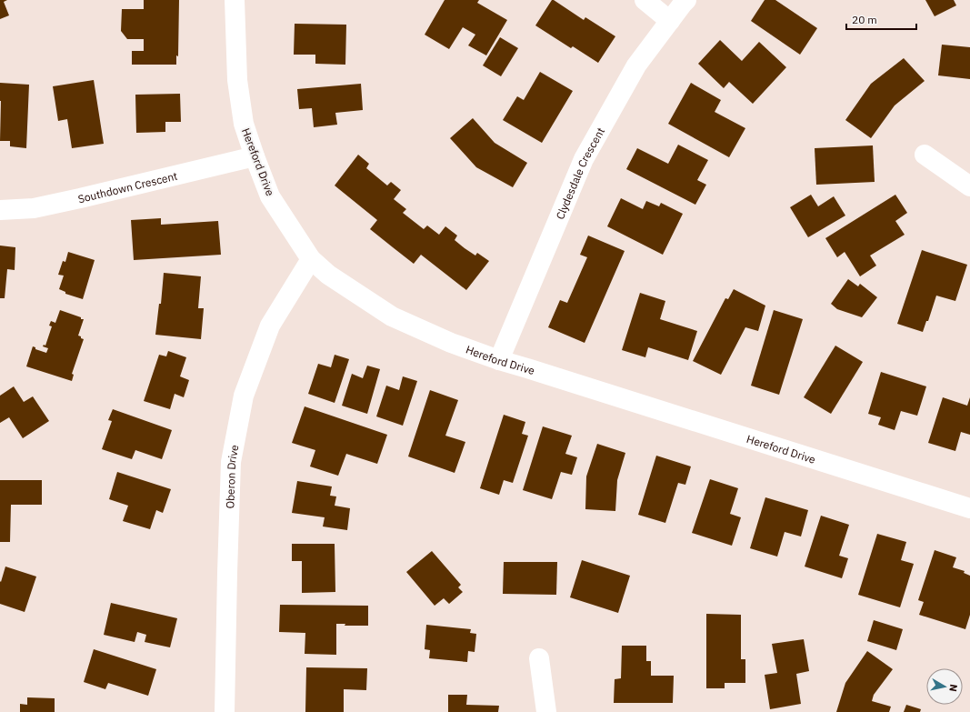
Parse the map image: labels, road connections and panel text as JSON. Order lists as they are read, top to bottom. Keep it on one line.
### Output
{"streets":{"street":["Hereford Drive","Clydesdale Crescent","Southdown Crescent","Oberon Drive"]},"crossings":[["Hereford Drive","Clydesdale Crescent"],["Hereford Drive","Southdown Crescent"],["Hereford Drive","Oberon Drive"]],"scale_bar":"20 m","north":"right"}
